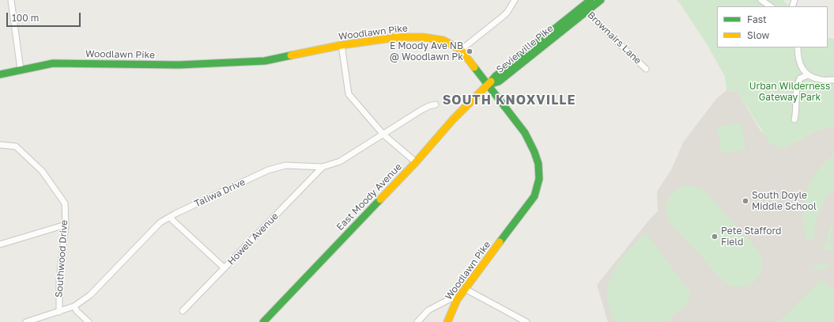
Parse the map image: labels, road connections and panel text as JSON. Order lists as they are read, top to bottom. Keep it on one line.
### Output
{"streets":{"street":["Woodlawn Pike","Brownairs Lane","Sevierville Pike","Taliwa Drive","East Moody Avenue","Howell Avenue","Southwood Drive"]},"crossings":[["Woodlawn Pike","Sevierville Pike"],["Woodlawn Pike","East Moody Avenue"],["Brownairs Lane","Sevierville Pike"],["Sevierville Pike","East Moody Avenue"],["Taliwa Drive","Howell Avenue"],["Taliwa Drive","Southwood Drive"]],"districts":["SOUTH KNOXVILLE"],"parks":["Urban Wilderness Gateway Park"],"places":["E Moody Ave NB @ Woodlawn Pk","South Doyle Middle School","Pete Stafford Field"],"legend":["Fast","Slow"],"scale_bar":"100 m"}
